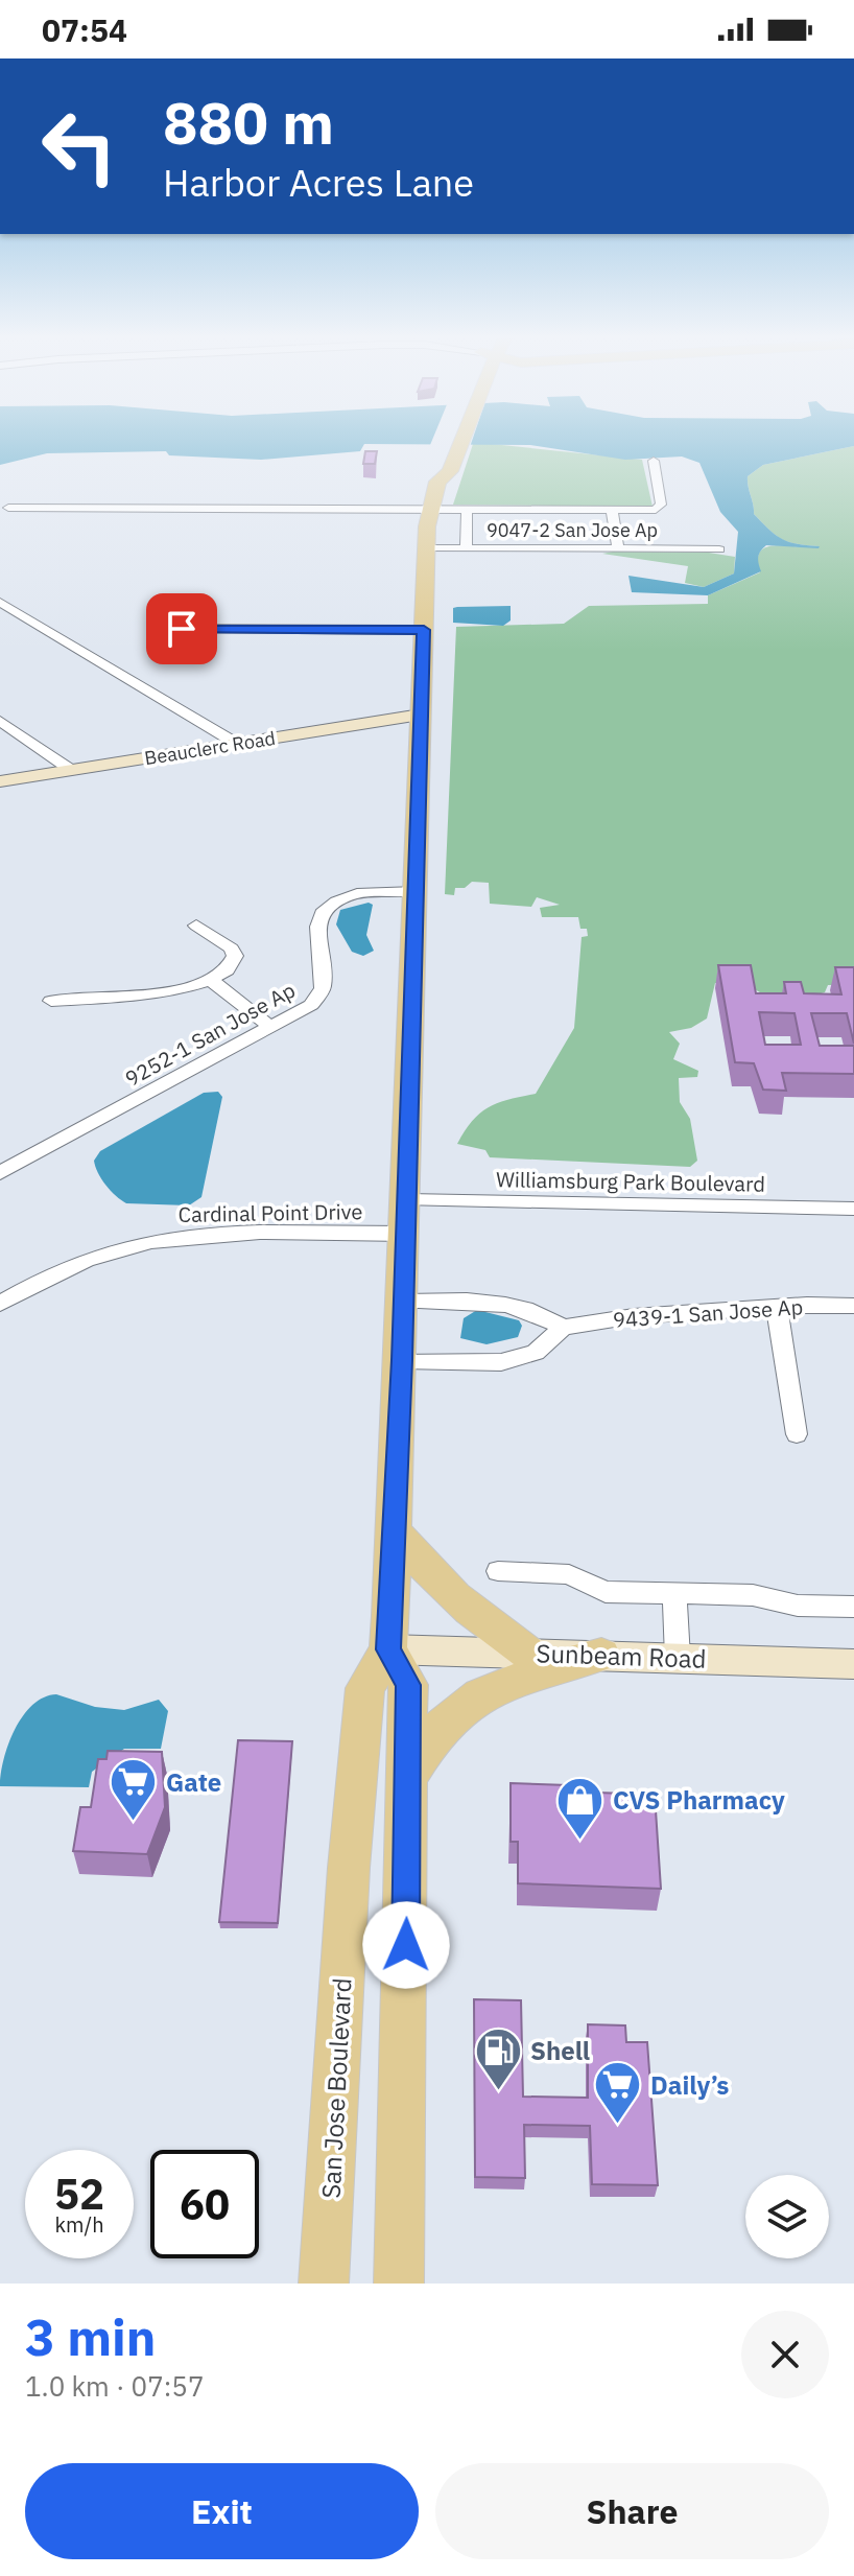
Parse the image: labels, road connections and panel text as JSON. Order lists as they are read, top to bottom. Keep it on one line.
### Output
{"streets":{"main road":["San Jose Boulevard"],"street":["9047-2 San Jose Ap","Beauclerc Road","9252-1 San Jose Ap","Williamsburg Park Boulevard","Cardinal Point Drive","9439-1 San Jose Ap","Sunbeam Road"]},"crossings":[["9047-2 San Jose Ap","San Jose Boulevard"],["Beauclerc Road","San Jose Boulevard"],["9252-1 San Jose Ap","San Jose Boulevard"],["Williamsburg Park Boulevard","San Jose Boulevard"],["Cardinal Point Drive","San Jose Boulevard"],["Sunbeam Road","San Jose Boulevard"]],"places":{"supermarket":["Gate","Daily’s"],"shop":["CVS Pharmacy"],"fuel station":["Shell"]},"page":{"status":"07:54","turn":["880 m","Harbor Acres Lane"],"speed":"52 km/h","limit":"60","heading":["3 min","1.0 km · 07:57"],"buttons":["Exit","Share"]}}
